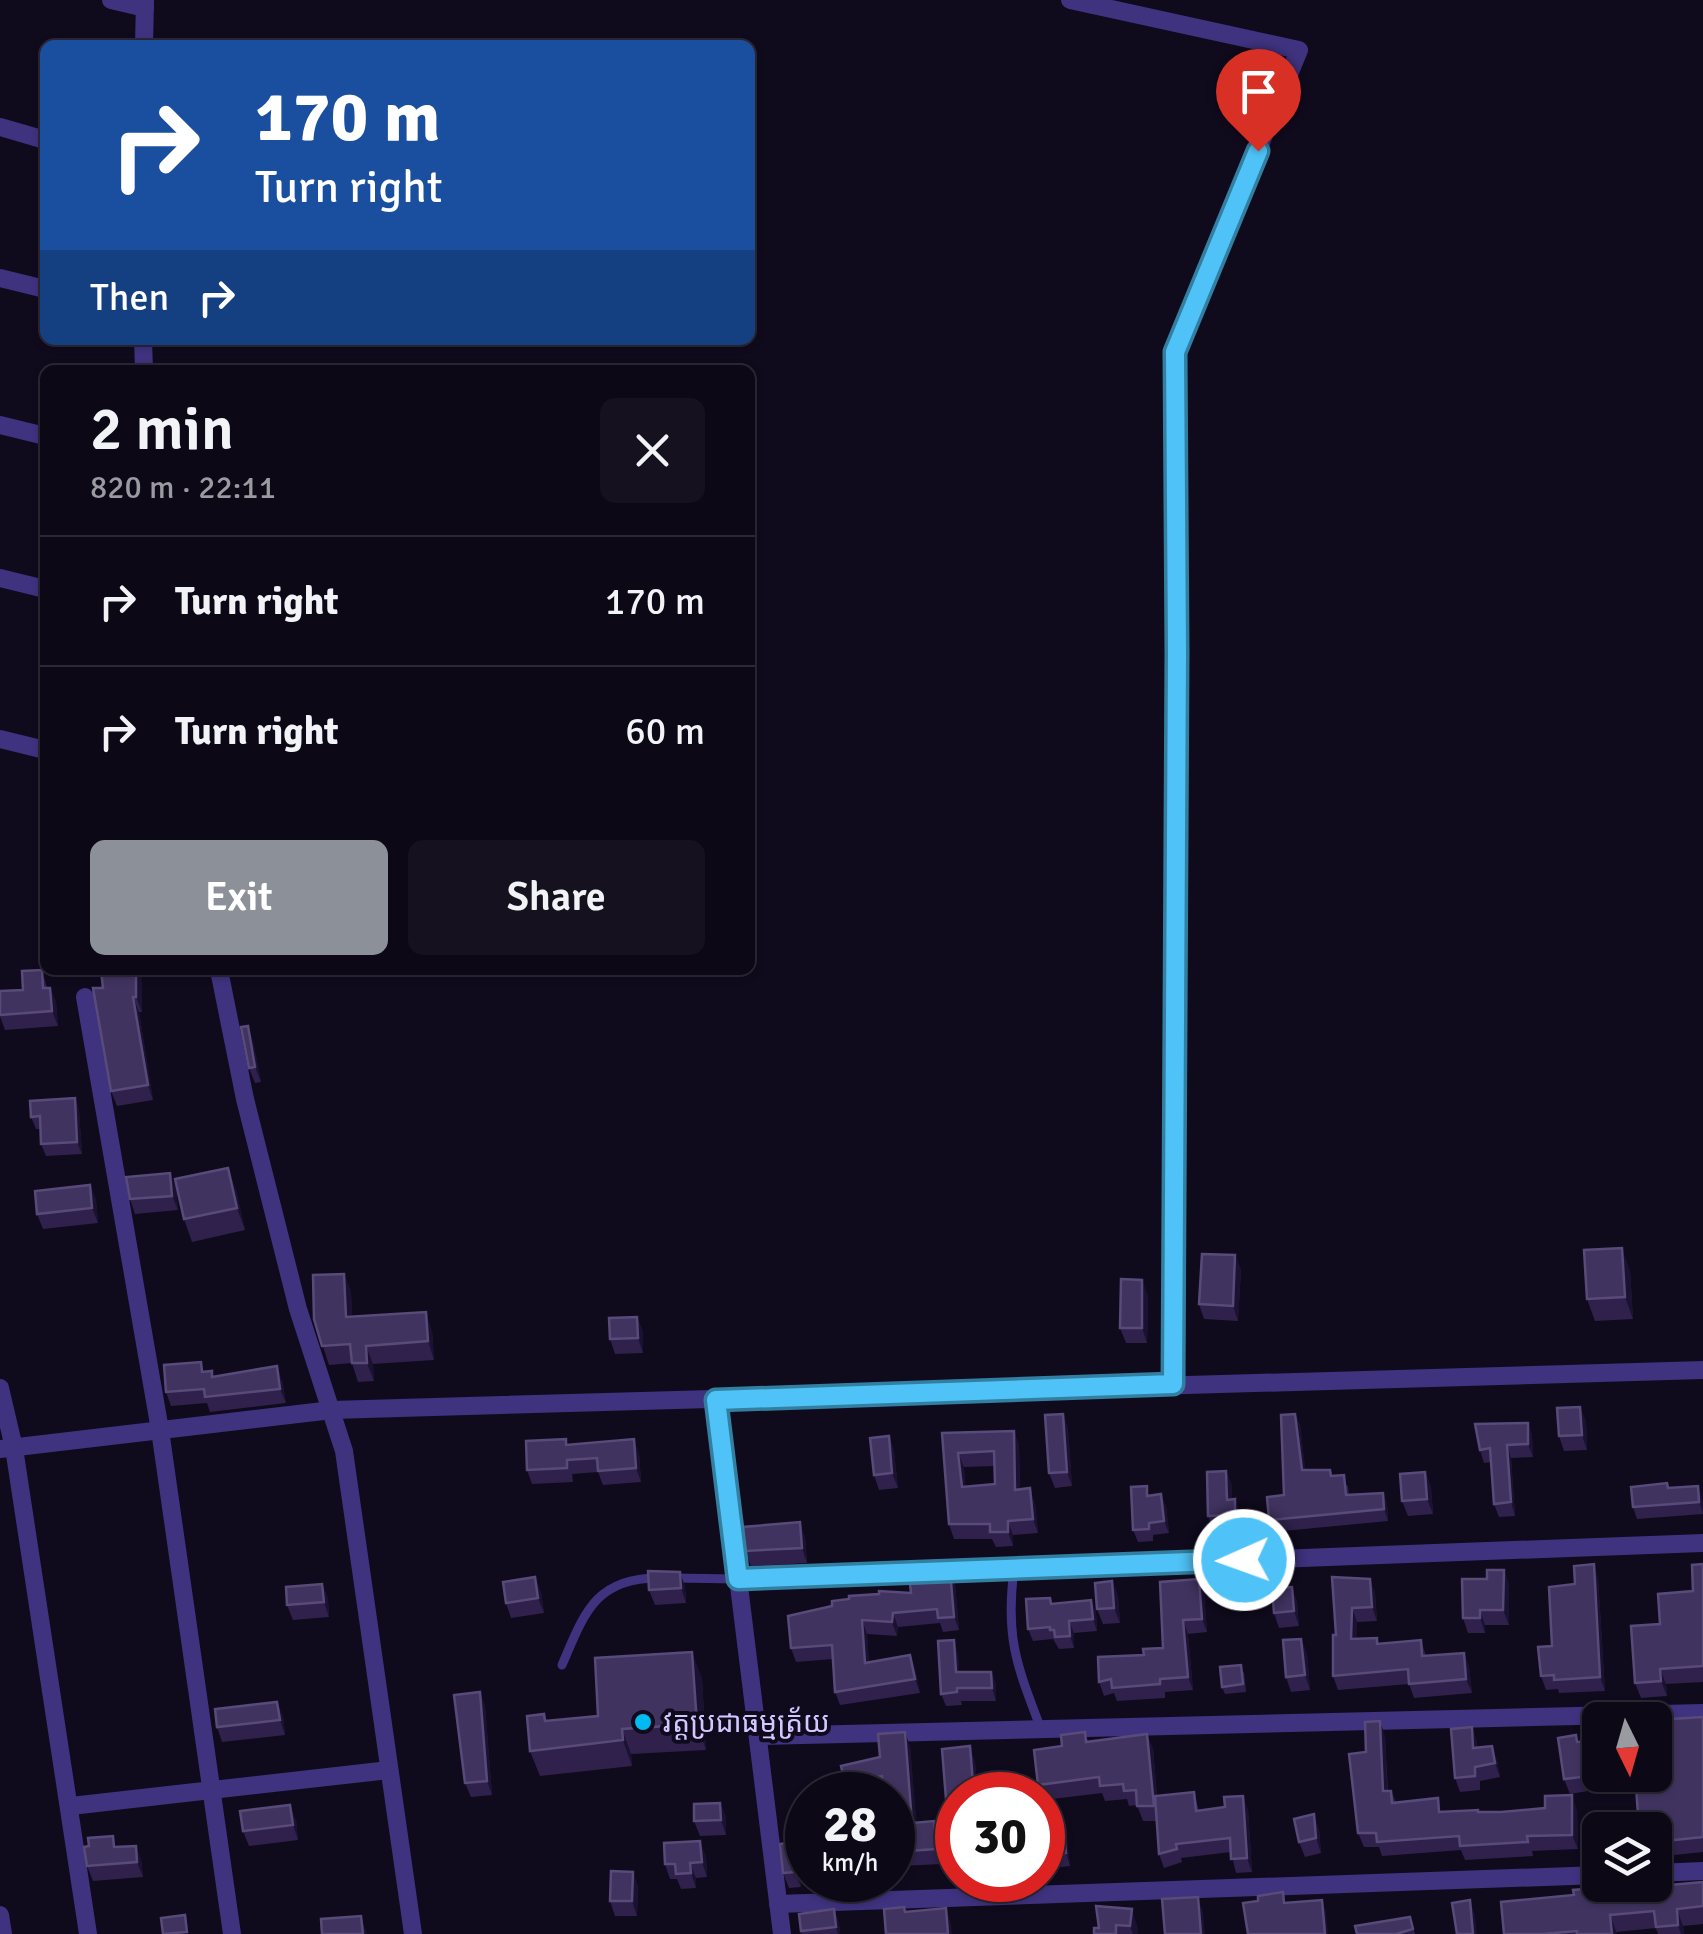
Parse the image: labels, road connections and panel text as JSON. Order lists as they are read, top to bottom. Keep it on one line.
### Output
{"places":["វត្តប្រជាធម្មត្រ័យ"],"north":"bottom","page":{"turn":["170 m","Turn right"],"then":"Then","heading":["2 min","820 m · 22:11"],"list":[{"name":"Turn right","value":"170 m"},{"name":"Turn right","value":"60 m"}],"buttons":["Exit","Share"],"speed":"28 km/h","limit":"30"}}
